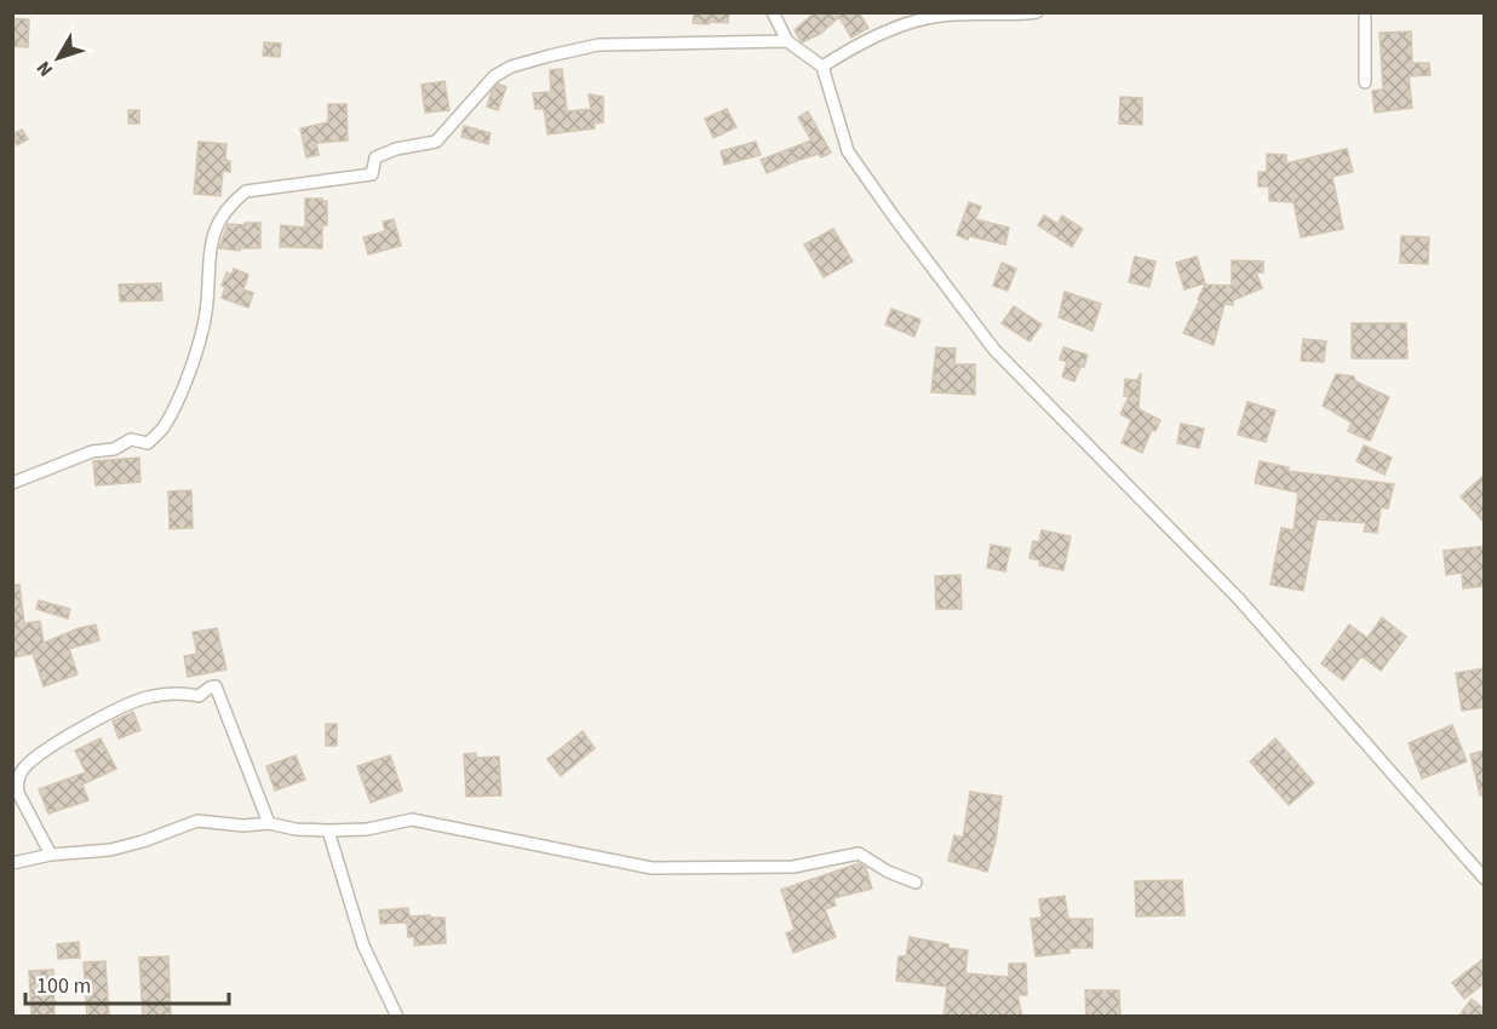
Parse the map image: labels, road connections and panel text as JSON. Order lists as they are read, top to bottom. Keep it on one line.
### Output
{"scale_bar":"100 m","north":"bottom left"}
